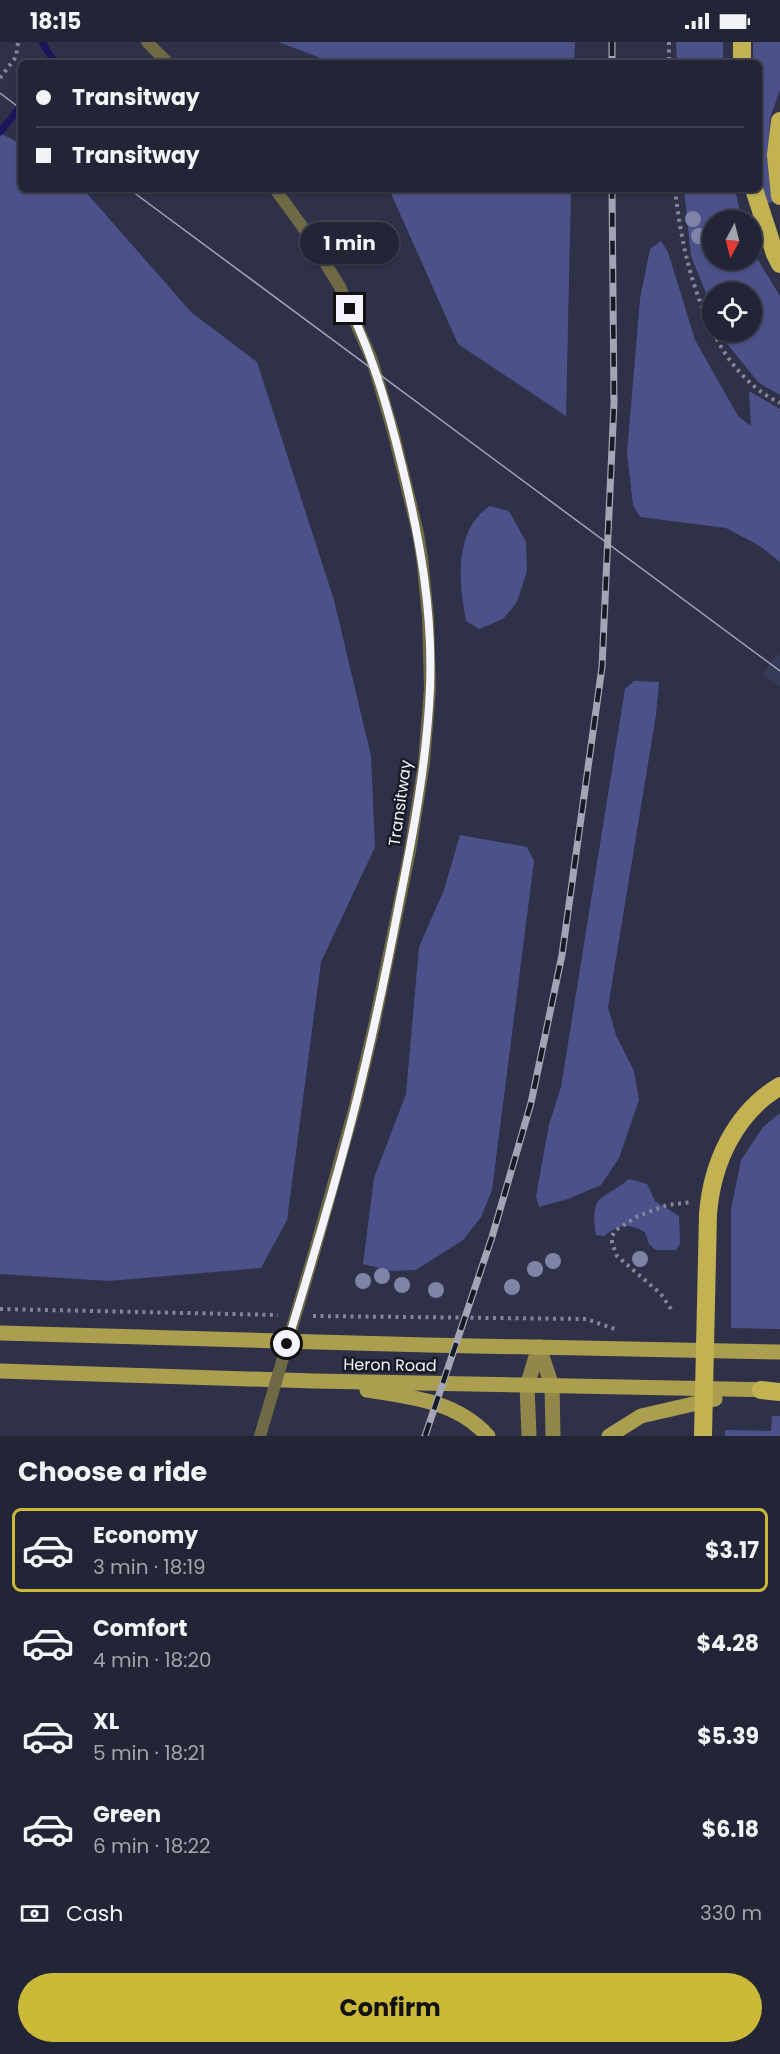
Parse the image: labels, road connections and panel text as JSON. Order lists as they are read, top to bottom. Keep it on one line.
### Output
{"streets":{"main road":["Heron Road"],"lane":["Transitway"]},"north":"bottom","page":{"status":"18:15","banner":["Transitway","Transitway"],"bubble":"1 min","heading":"Choose a ride","list":[{"name":"Economy","note":"3 min · 18:19","value":"$3.17"},{"name":"Comfort","note":"4 min · 18:20","value":"$4.28"},{"name":"XL","note":"5 min · 18:21","value":"$5.39"},{"name":"Green","note":"6 min · 18:22","value":"$6.18"}],"pay":["Cash","330 m"],"buttons":"Confirm"}}
